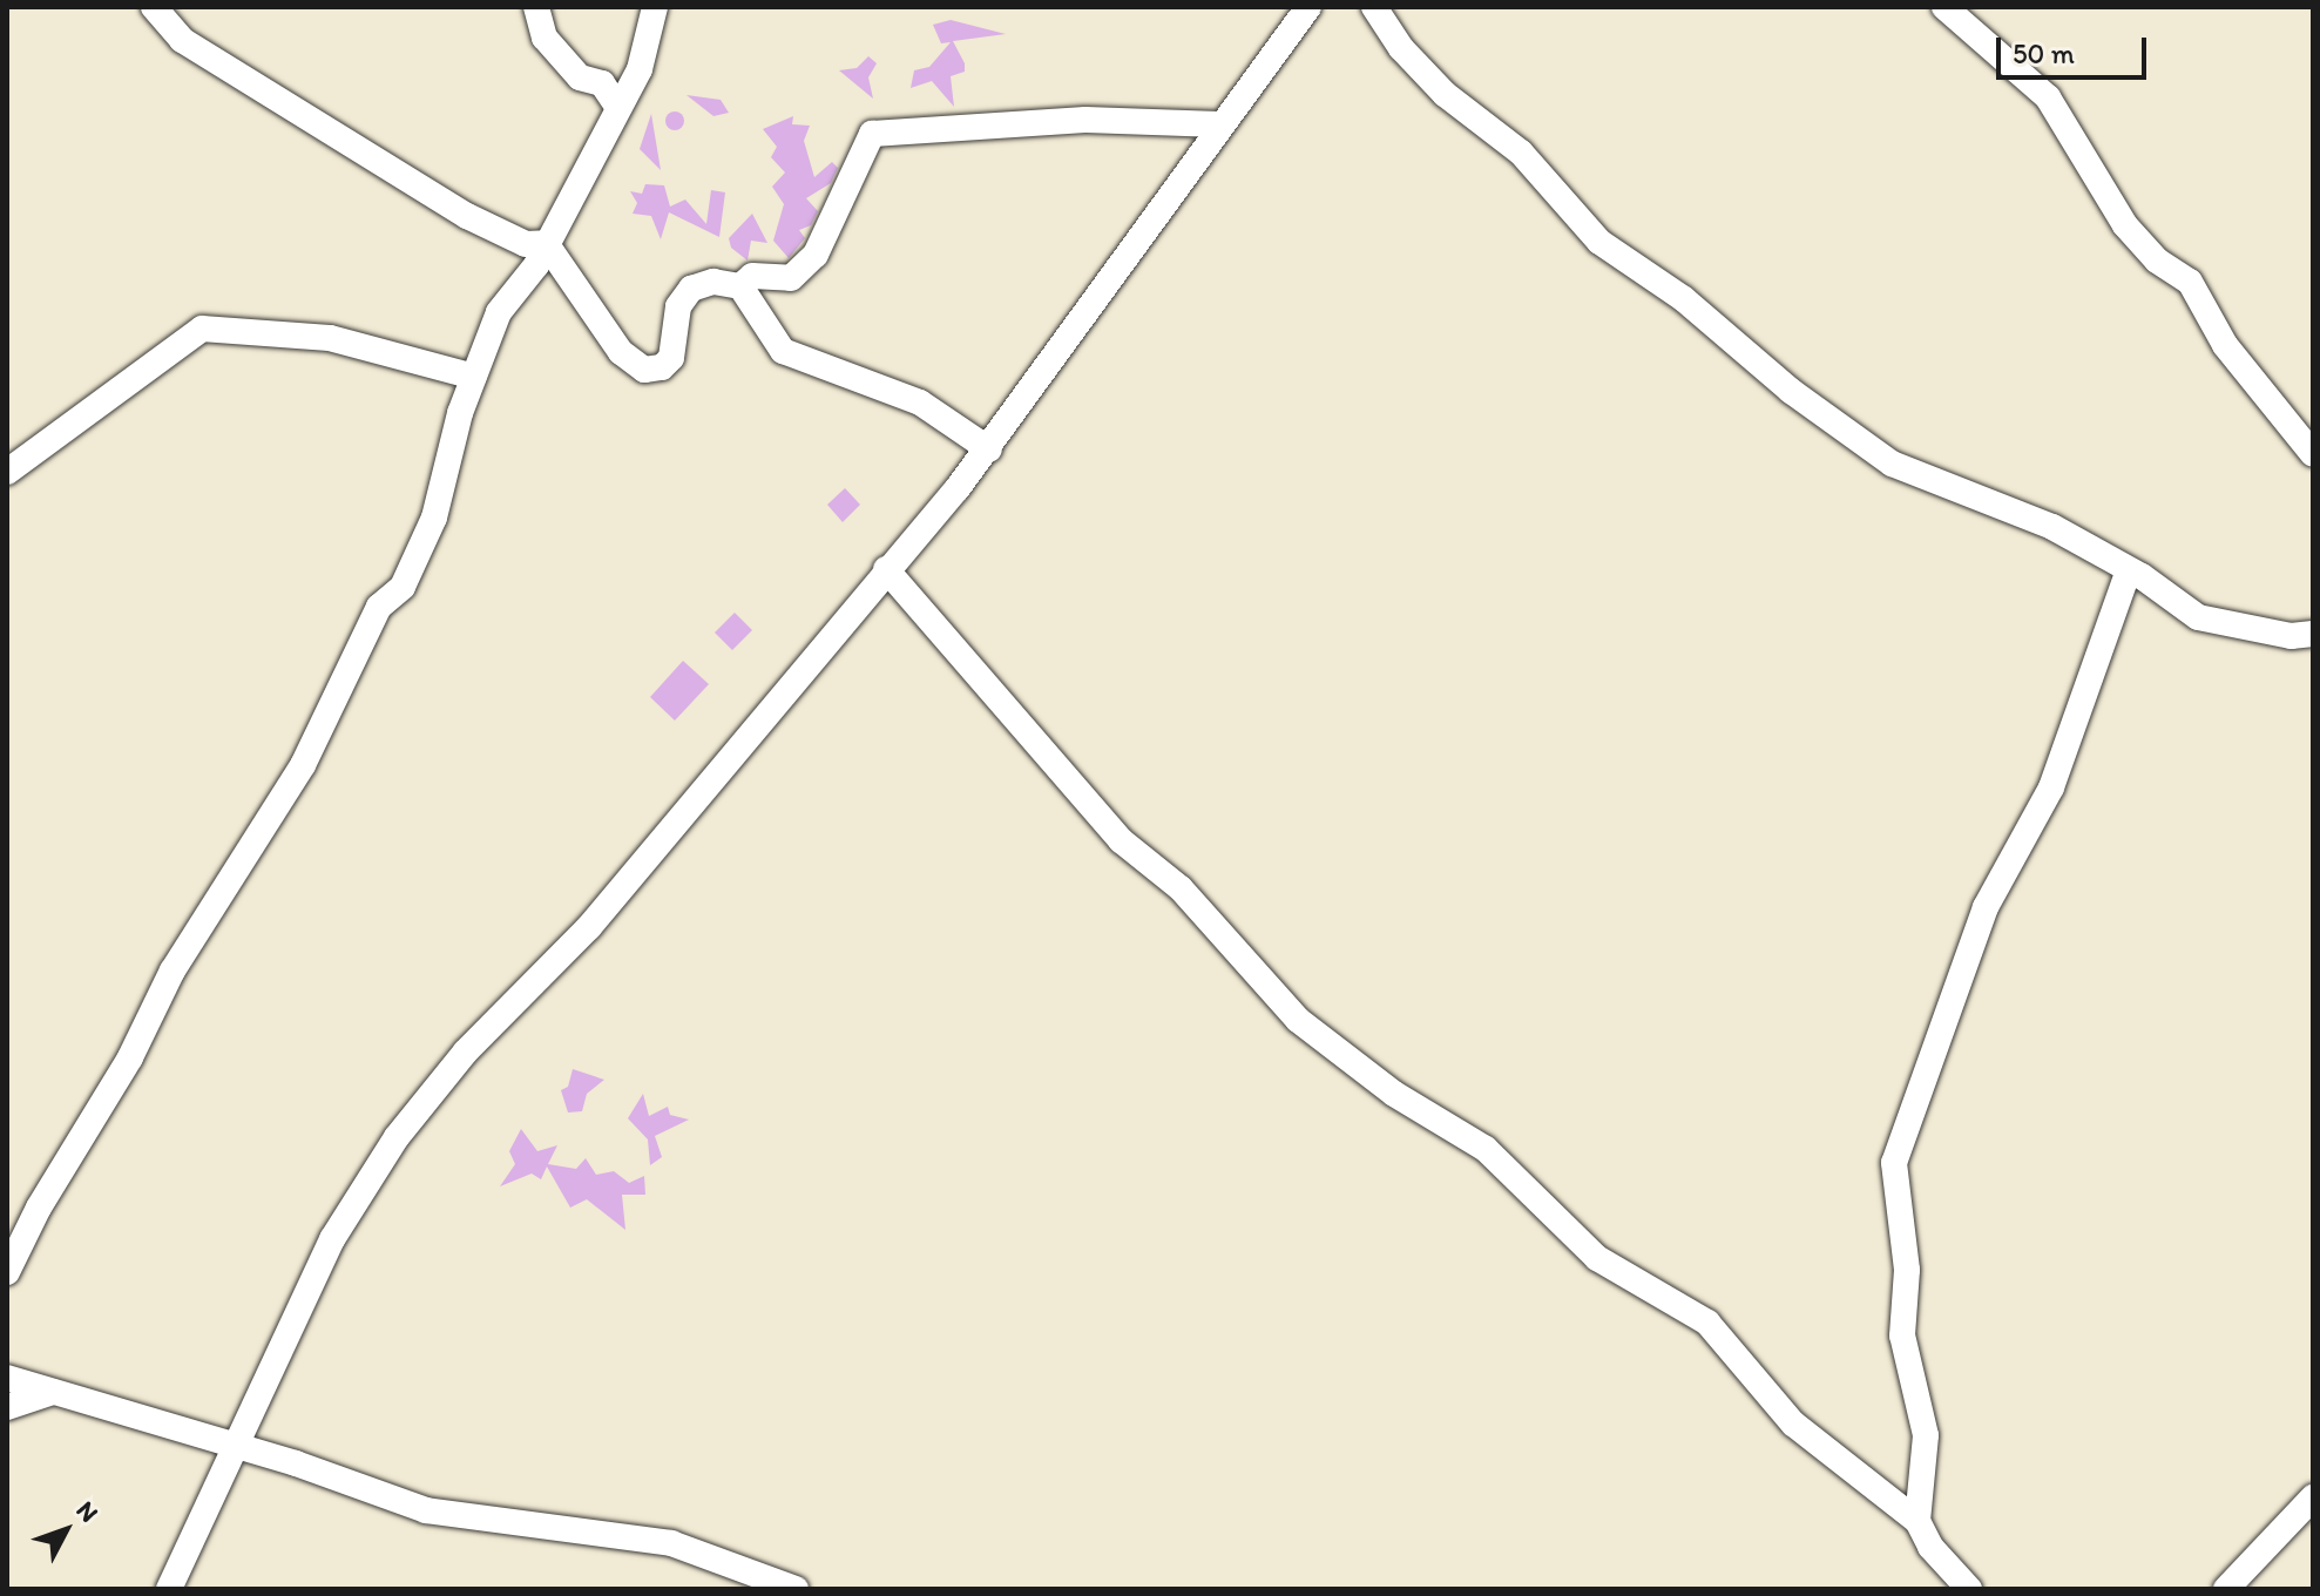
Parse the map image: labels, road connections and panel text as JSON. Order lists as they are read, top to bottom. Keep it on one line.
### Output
{"scale_bar":"50 m","north":"top right"}
